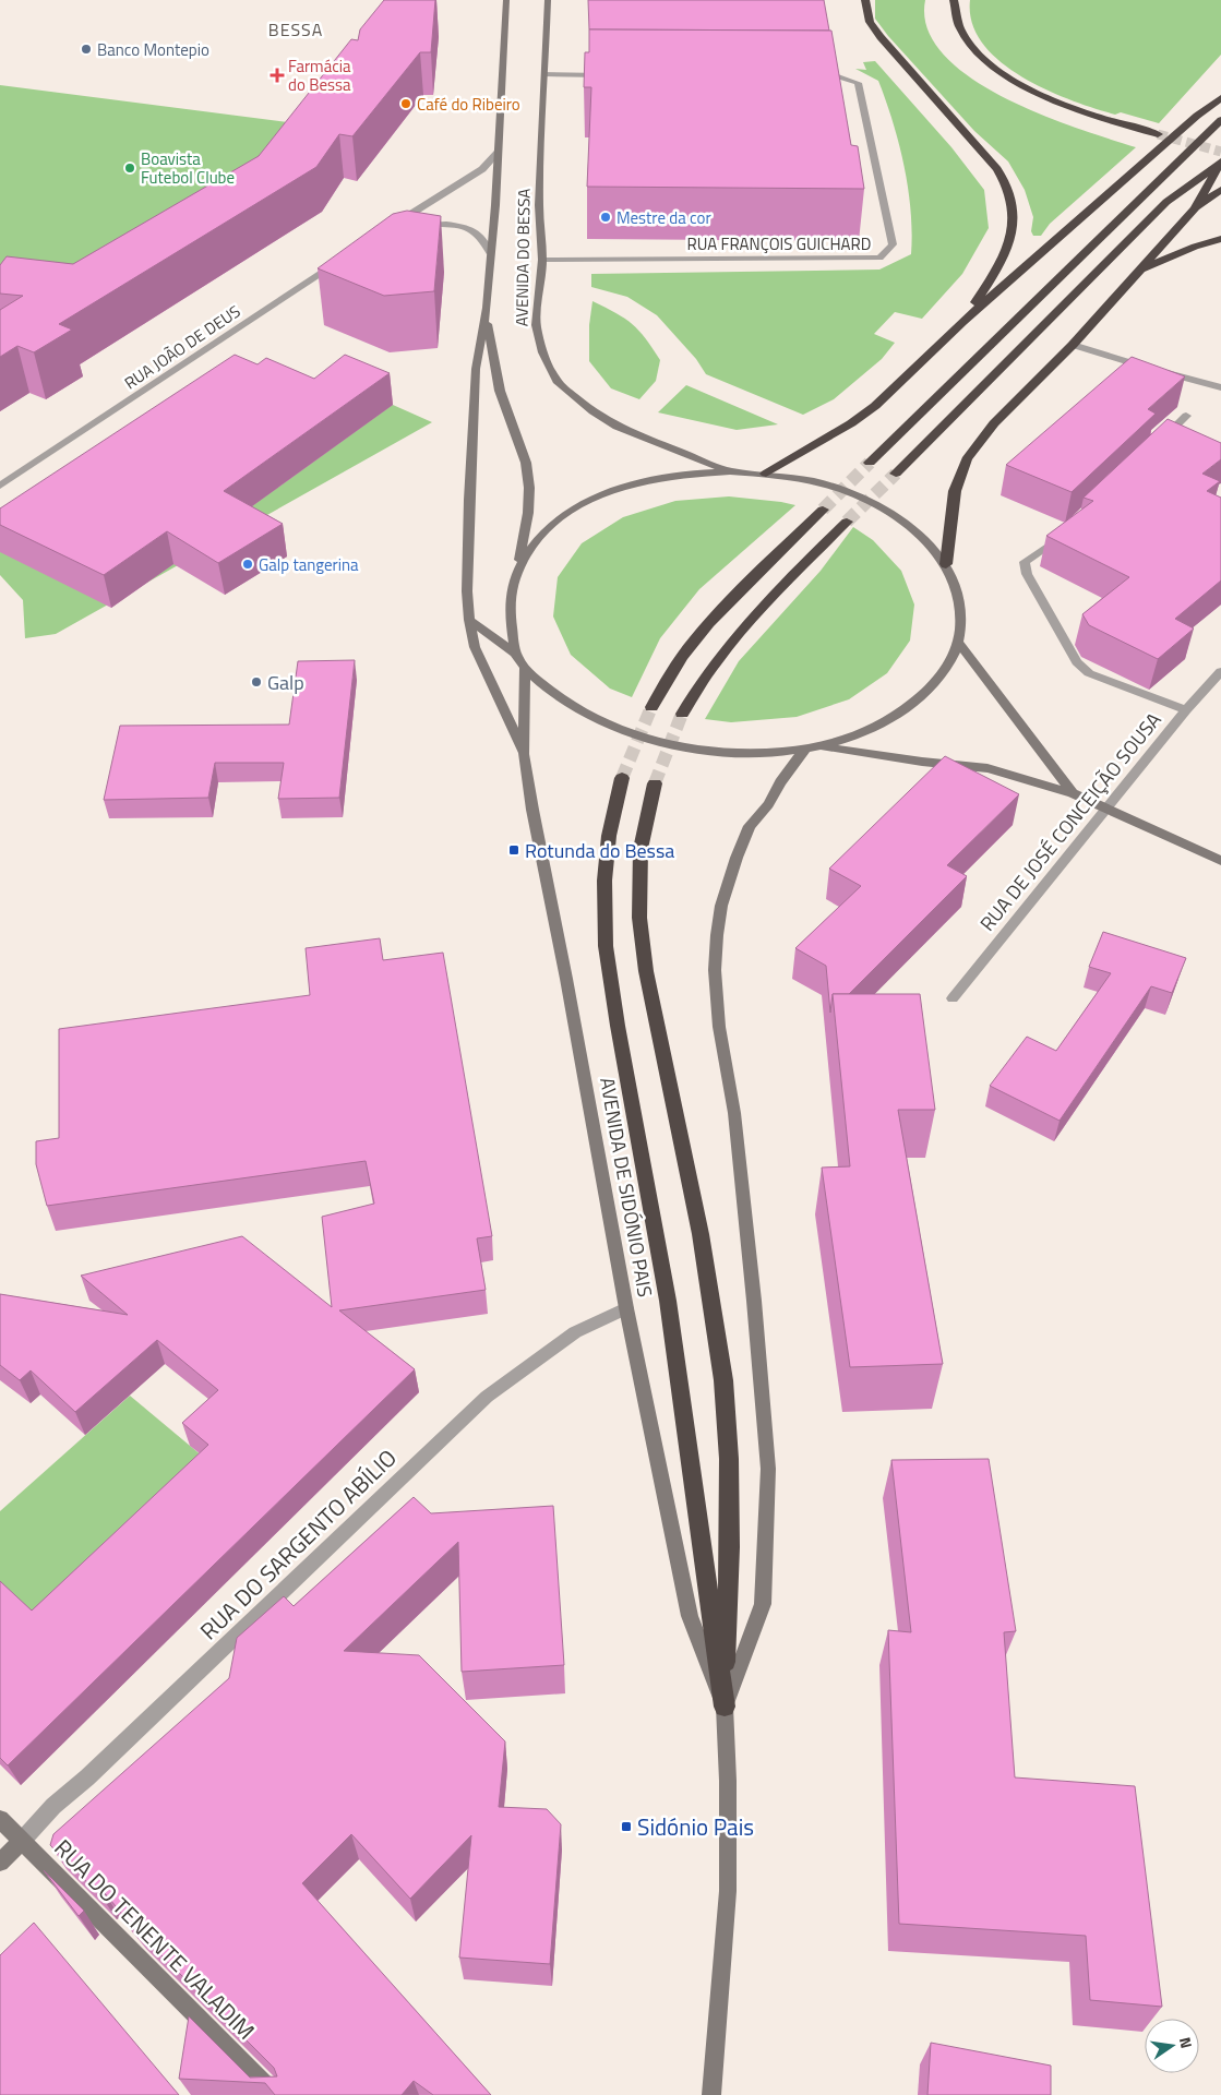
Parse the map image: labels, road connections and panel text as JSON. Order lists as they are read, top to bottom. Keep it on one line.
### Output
{"streets":{"main road":["AVENIDA DO BESSA","AVENIDA DE SIDÓNIO PAIS","RUA DO TENENTE VALADIM"],"street":["RUA FRANÇOIS GUICHARD","RUA JOÃO DE DEUS","RUA DE JOSÉ CONCEIÇÃO SOUSA","RUA DO SARGENTO ABÍLIO"]},"crossings":[["RUA FRANÇOIS GUICHARD","AVENIDA DO BESSA"],["AVENIDA DE SIDÓNIO PAIS","RUA DO SARGENTO ABÍLIO"],["RUA DO SARGENTO ABÍLIO","RUA DO TENENTE VALADIM"]],"districts":["BESSA"],"places":{"other":["Banco Montepio","Café do Ribeiro","Boavista Futebol Clube","Mestre da cor","Galp tangerina","Galp"],"health":["Farmácia do Bessa"],"transit":["Rotunda do Bessa","Sidónio Pais"]},"north":"right"}
